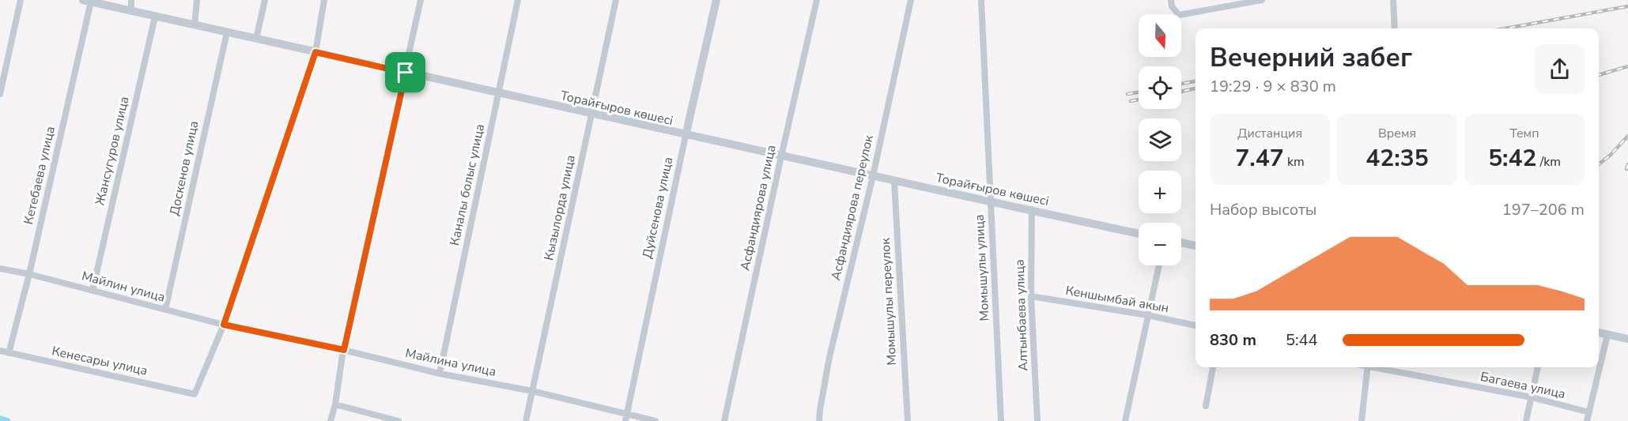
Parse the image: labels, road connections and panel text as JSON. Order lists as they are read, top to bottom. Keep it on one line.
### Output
{"streets":{"street":["Торайғыров көшесі","Жансугуров улица","Доскенов улица","Кетебаева улица","Каналы болыс улица","Кызылорда улица","Дуйсенова улица","Асфандиярова улица","Асфандиярова переулок","Момышулы улица","Майлин улица","Кеншымбай акын","Момышулы переулок","Алтынбаева улица","Кенесары улица","Майлина улица","Багаева улица"]},"crossings":[["Торайғыров көшесі","Жансугуров улица"],["Торайғыров көшесі","Доскенов улица"],["Торайғыров көшесі","Кетебаева улица"],["Торайғыров көшесі","Каналы болыс улица"],["Торайғыров көшесі","Кызылорда улица"],["Торайғыров көшесі","Дуйсенова улица"],["Торайғыров көшесі","Асфандиярова улица"],["Торайғыров көшесі","Асфандиярова переулок"],["Торайғыров көшесі","Момышулы улица"],["Торайғыров көшесі","Момышулы переулок"],["Торайғыров көшесі","Алтынбаева улица"],["Жансугуров улица","Майлин улица"],["Доскенов улица","Майлин улица"],["Кетебаева улица","Майлин улица"],["Кетебаева улица","Кенесары улица"],["Каналы болыс улица","Майлина улица"],["Кызылорда улица","Майлина улица"],["Дуйсенова улица","Майлина улица"],["Майлин улица","Кенесары улица"],["Майлин улица","Майлина улица"],["Кеншымбай акын","Алтынбаева улица"]],"north":"bottom","page":{"map_buttons":["+","−"],"heading":["Вечерний забег","19:29 · 9 × 830 m"],"stats":[["Дистанция","7.47 km"],["Время","42:35"],["Темп","5:42 /km"]],"chart":["Набор высоты","197–206 m"],"list":[{"name":"830 m","note":"5:44"}]}}
